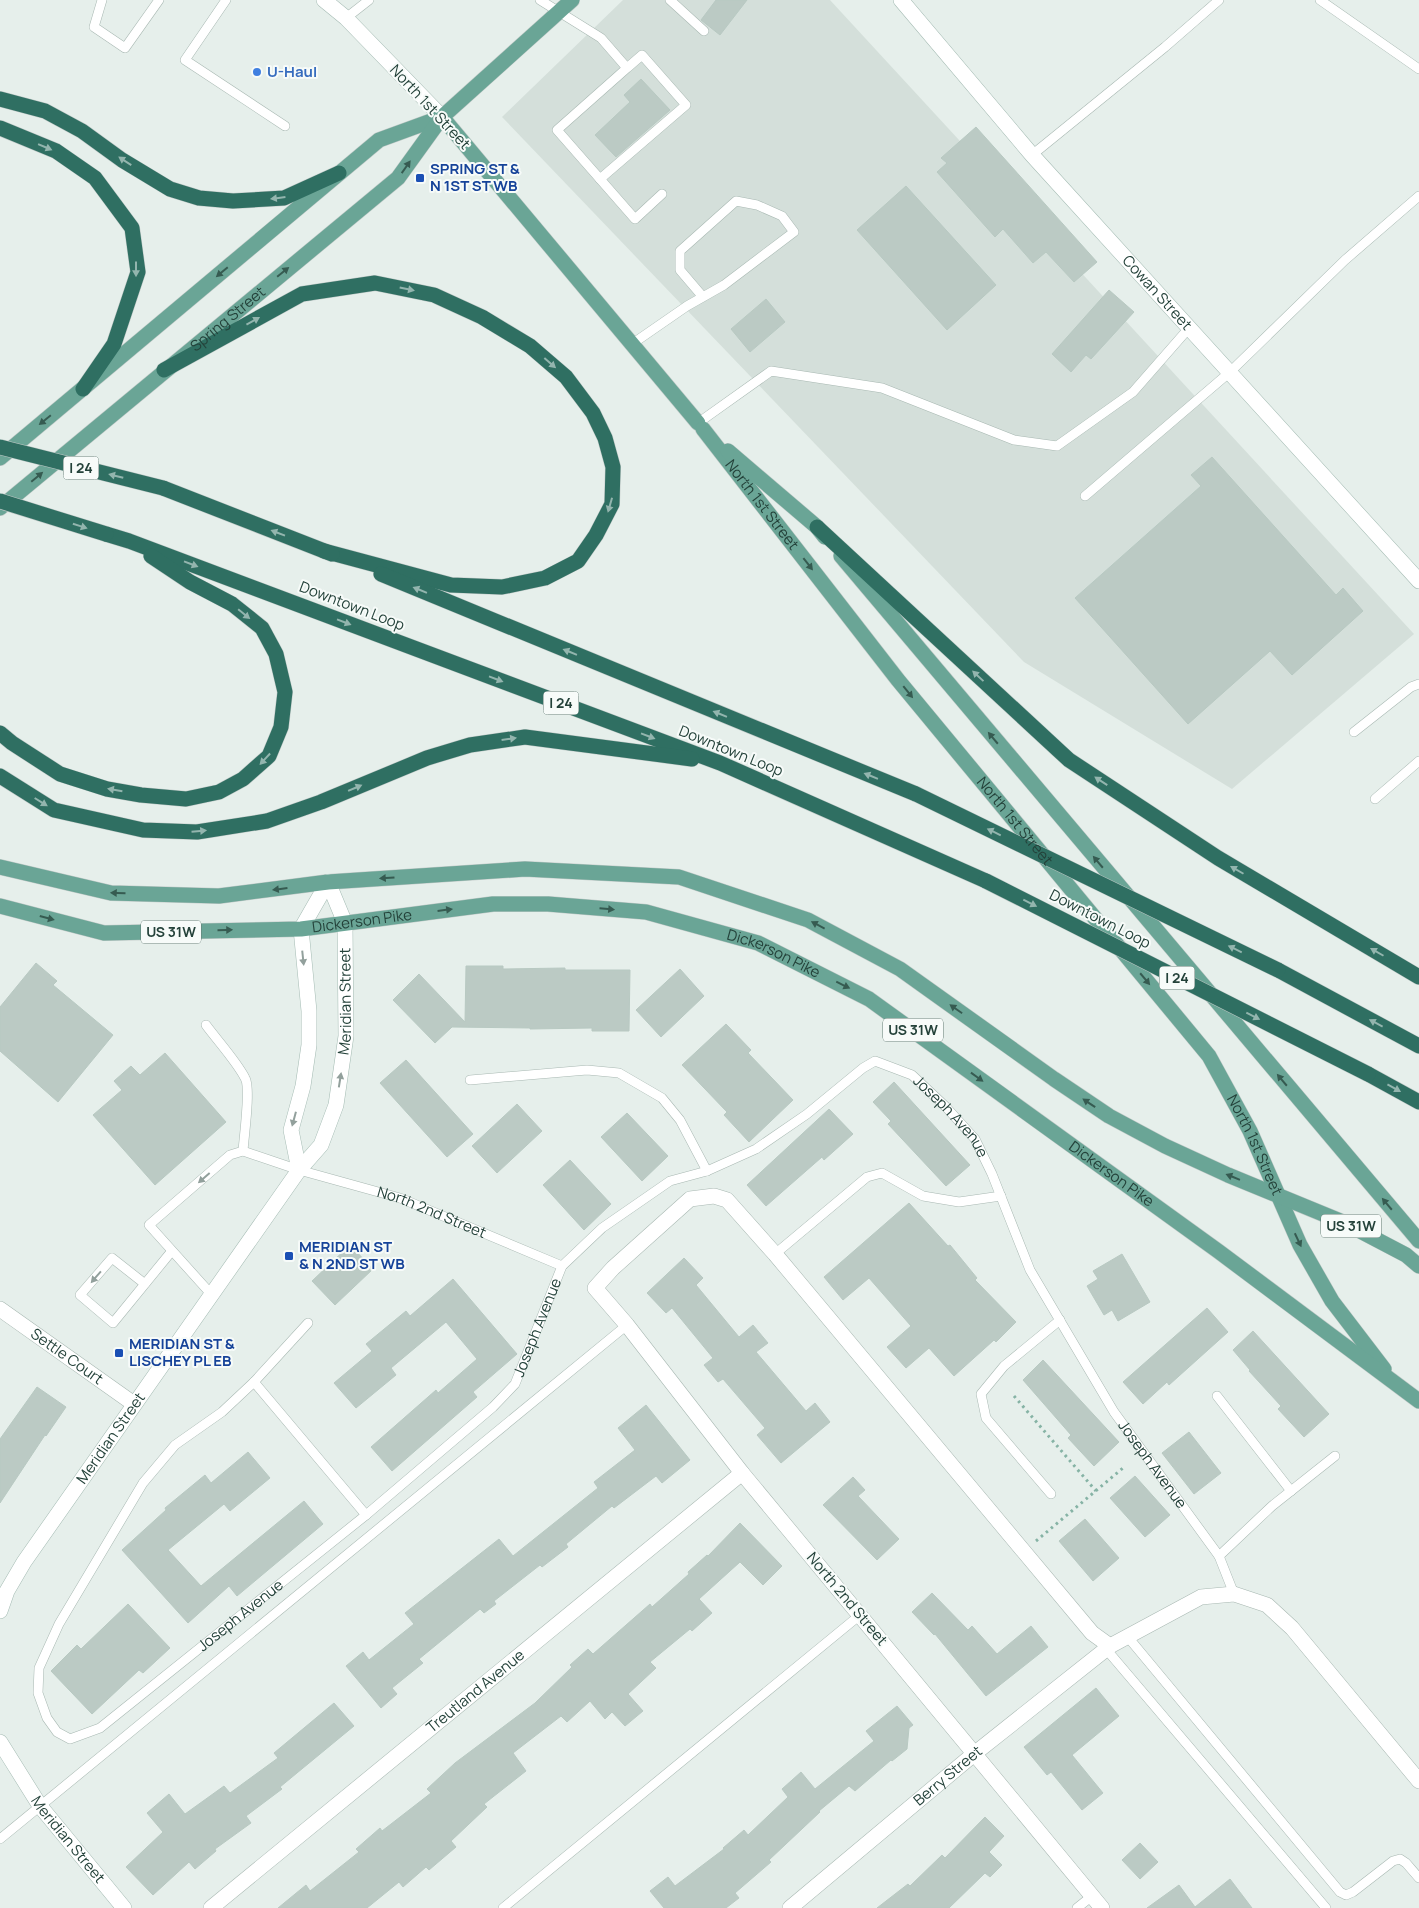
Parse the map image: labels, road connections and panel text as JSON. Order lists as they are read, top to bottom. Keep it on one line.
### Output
{"streets":{"highway":["I 24","Downtown Loop"],"main road":["North 1st Street","Spring Street","Dickerson Pike","US 31W"],"street":["Cowan Street","Meridian Street","North 2nd Street","Settle Court","Treutland Avenue","Berry Street"],"lane":["Joseph Avenue"]},"crossings":[["North 1st Street","Spring Street"],["North 1st Street","Dickerson Pike"],["North 1st Street","US 31W"],["Dickerson Pike","Meridian Street"],["US 31W","Meridian Street"],["Meridian Street","North 2nd Street"],["Meridian Street","Settle Court"],["Joseph Avenue","North 2nd Street"],["North 2nd Street","Treutland Avenue"],["North 2nd Street","Berry Street"]],"places":{"other":["U-Haul"],"transit":["SPRING ST & N 1ST ST WB","MERIDIAN ST & N 2ND ST WB","MERIDIAN ST & LISCHEY PL EB"]}}
